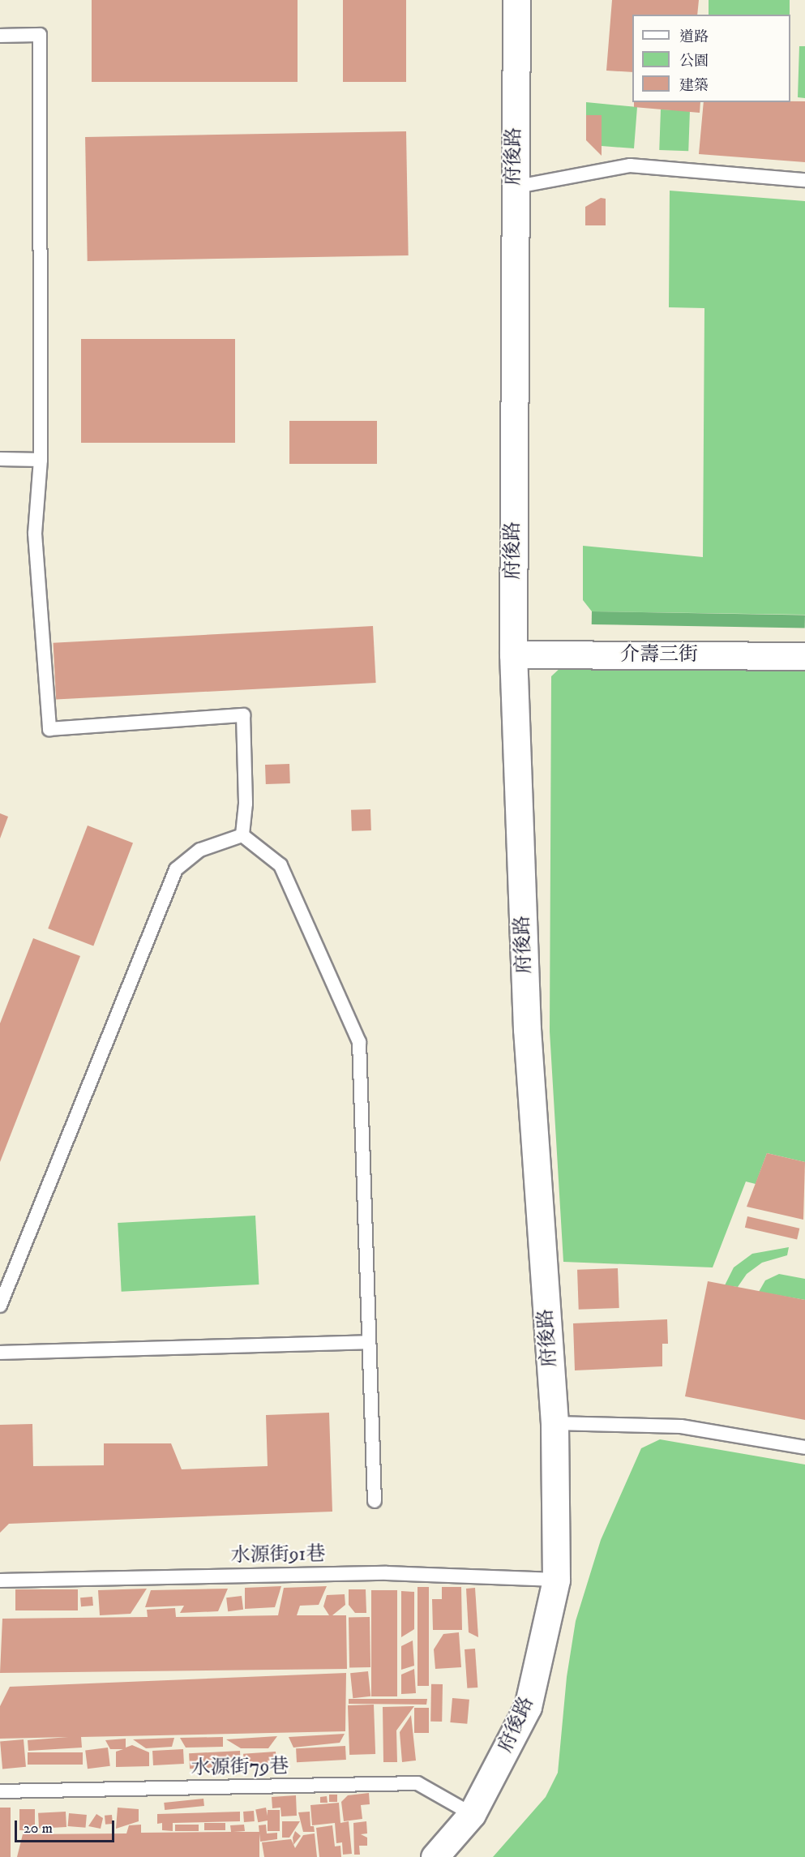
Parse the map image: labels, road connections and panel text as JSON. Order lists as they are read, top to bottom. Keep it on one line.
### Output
{"streets":{"street":["府後路","介壽三街"],"lane":["水源街91巷","水源街79巷"]},"crossings":[["府後路","介壽三街"],["府後路","水源街91巷"],["府後路","水源街79巷"]],"legend":["道路","公園","建築"],"scale_bar":"20 m"}
